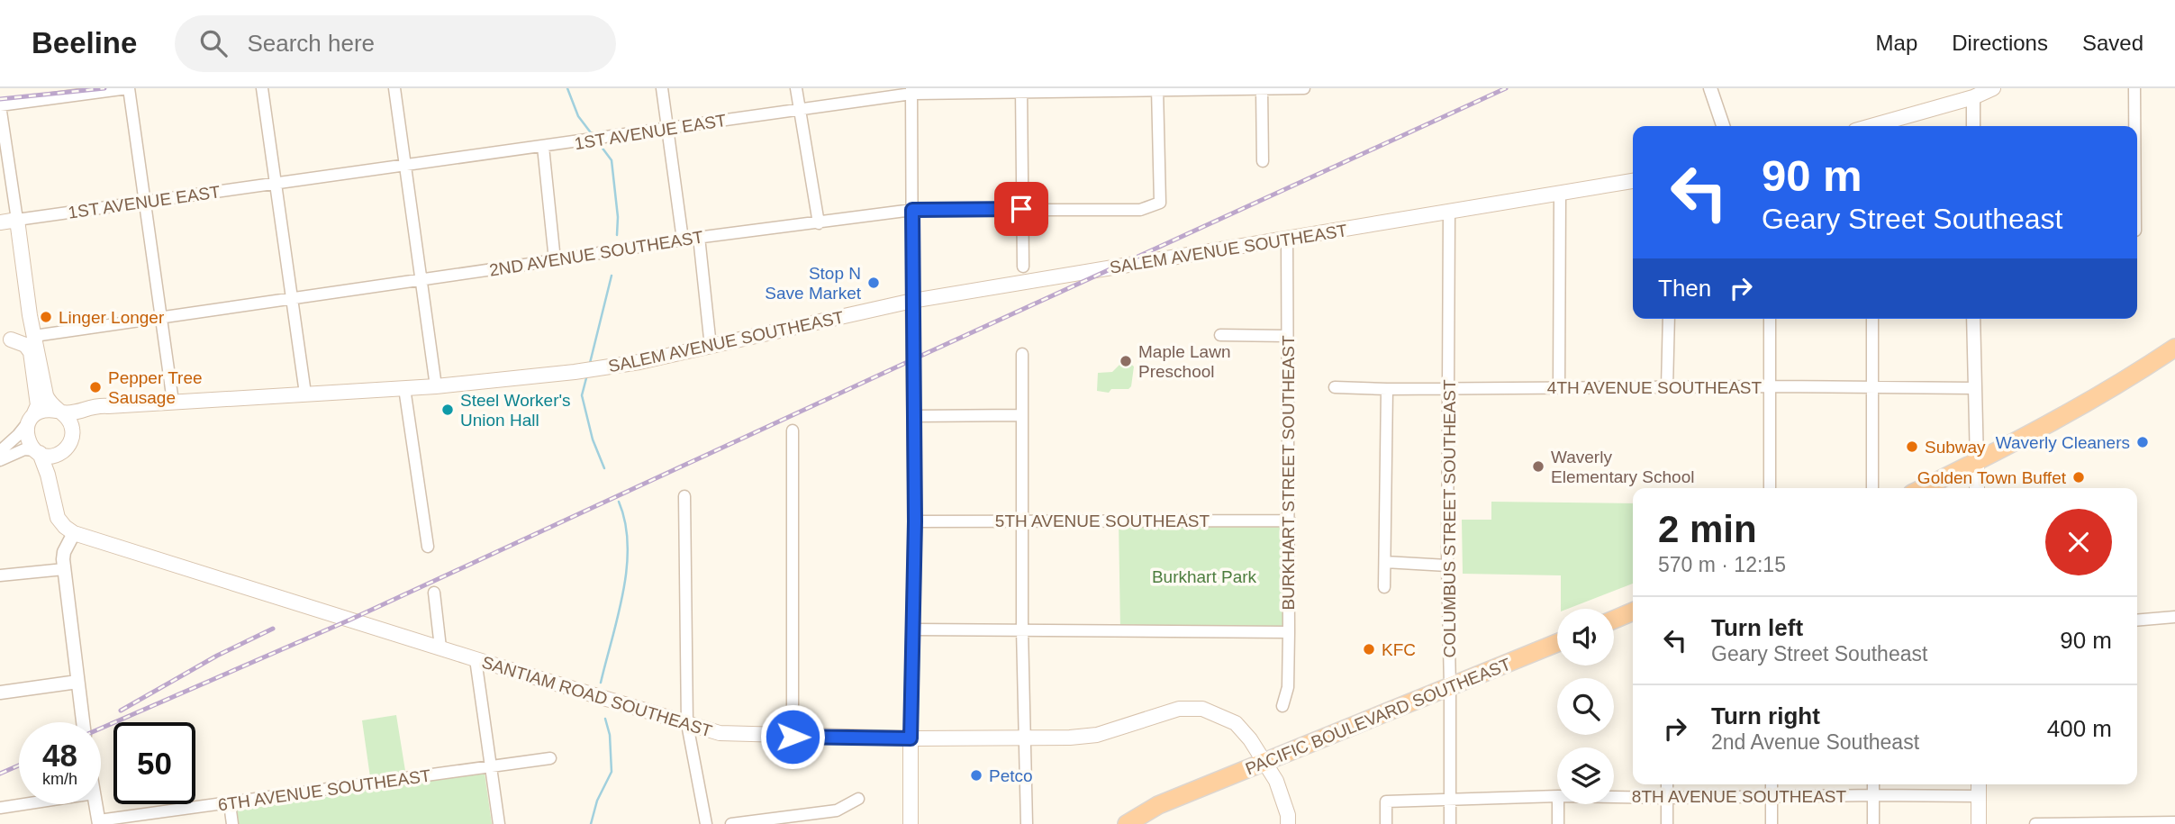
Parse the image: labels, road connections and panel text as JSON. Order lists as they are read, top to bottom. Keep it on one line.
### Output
{"streets":{"highway":["PACIFIC BOULEVARD SOUTHEAST"],"main road":["1ST AVENUE EAST","SALEM AVENUE SOUTHEAST","SANTIAM ROAD SOUTHEAST"],"street":["2ND AVENUE SOUTHEAST","4TH AVENUE SOUTHEAST","BURKHART STREET SOUTHEAST","COLUMBUS STREET SOUTHEAST","5TH AVENUE SOUTHEAST","6TH AVENUE SOUTHEAST","8TH AVENUE SOUTHEAST"]},"crossings":[["1ST AVENUE EAST","2ND AVENUE SOUTHEAST"],["SALEM AVENUE SOUTHEAST","BURKHART STREET SOUTHEAST"],["SALEM AVENUE SOUTHEAST","COLUMBUS STREET SOUTHEAST"],["4TH AVENUE SOUTHEAST","COLUMBUS STREET SOUTHEAST"],["BURKHART STREET SOUTHEAST","5TH AVENUE SOUTHEAST"],["COLUMBUS STREET SOUTHEAST","PACIFIC BOULEVARD SOUTHEAST"],["COLUMBUS STREET SOUTHEAST","8TH AVENUE SOUTHEAST"],["SANTIAM ROAD SOUTHEAST","PACIFIC BOULEVARD SOUTHEAST"]],"parks":["Burkhart Park"],"places":["Stop N Save Market","Linger Longer","Maple Lawn Preschool","Pepper Tree Sausage","Steel Worker's Union Hall","Waverly Cleaners","Subway","Waverly Elementary School","Golden Town Buffet","KFC","Petco"],"page":{"header":"Beeline","search":"Search here","nav":["Map","Directions","Saved"],"turn":["90 m","Geary Street Southeast"],"then":"Then","heading":["2 min","570 m · 12:15"],"list":[{"name":"Turn left","note":"Geary Street Southeast","value":"90 m"},{"name":"Turn right","note":"2nd Avenue Southeast","value":"400 m"}],"speed":"48 km/h","limit":"50"}}
